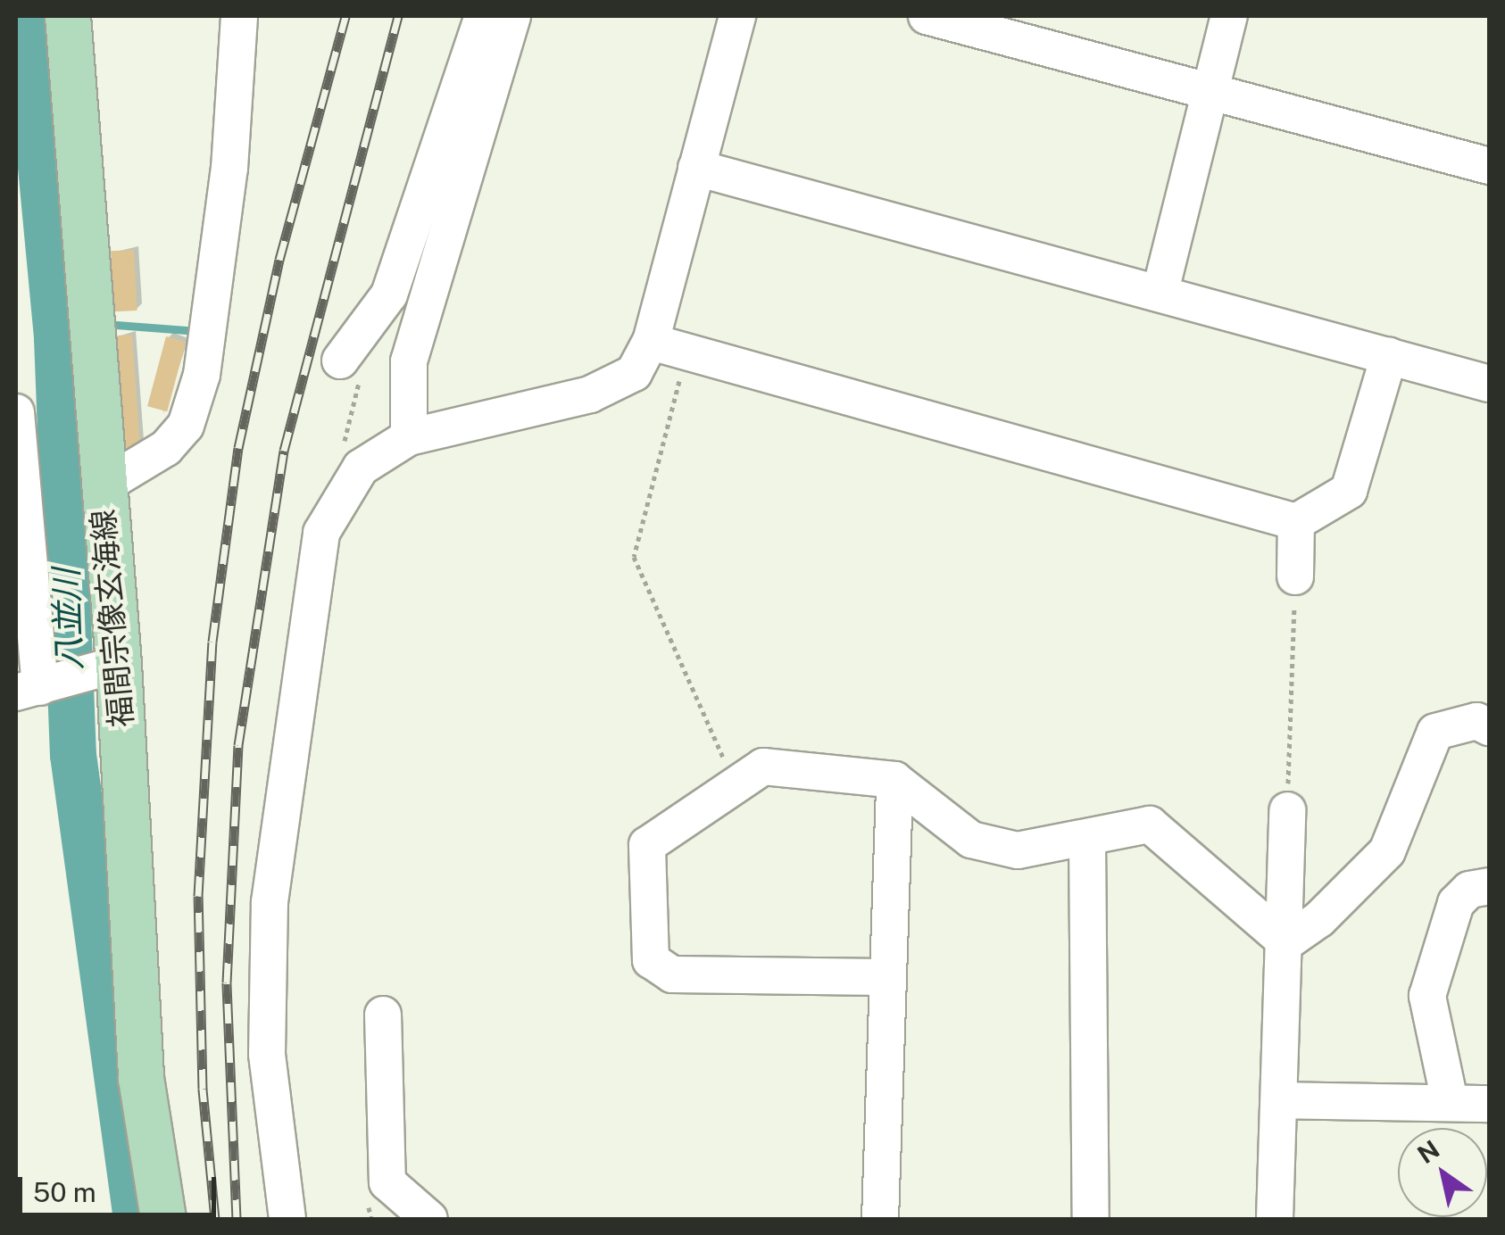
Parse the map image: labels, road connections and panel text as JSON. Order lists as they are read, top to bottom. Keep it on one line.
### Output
{"streets":{"main road":["福間宗像玄海線"]},"water":["八並川"],"scale_bar":"50 m","north":"top left"}
